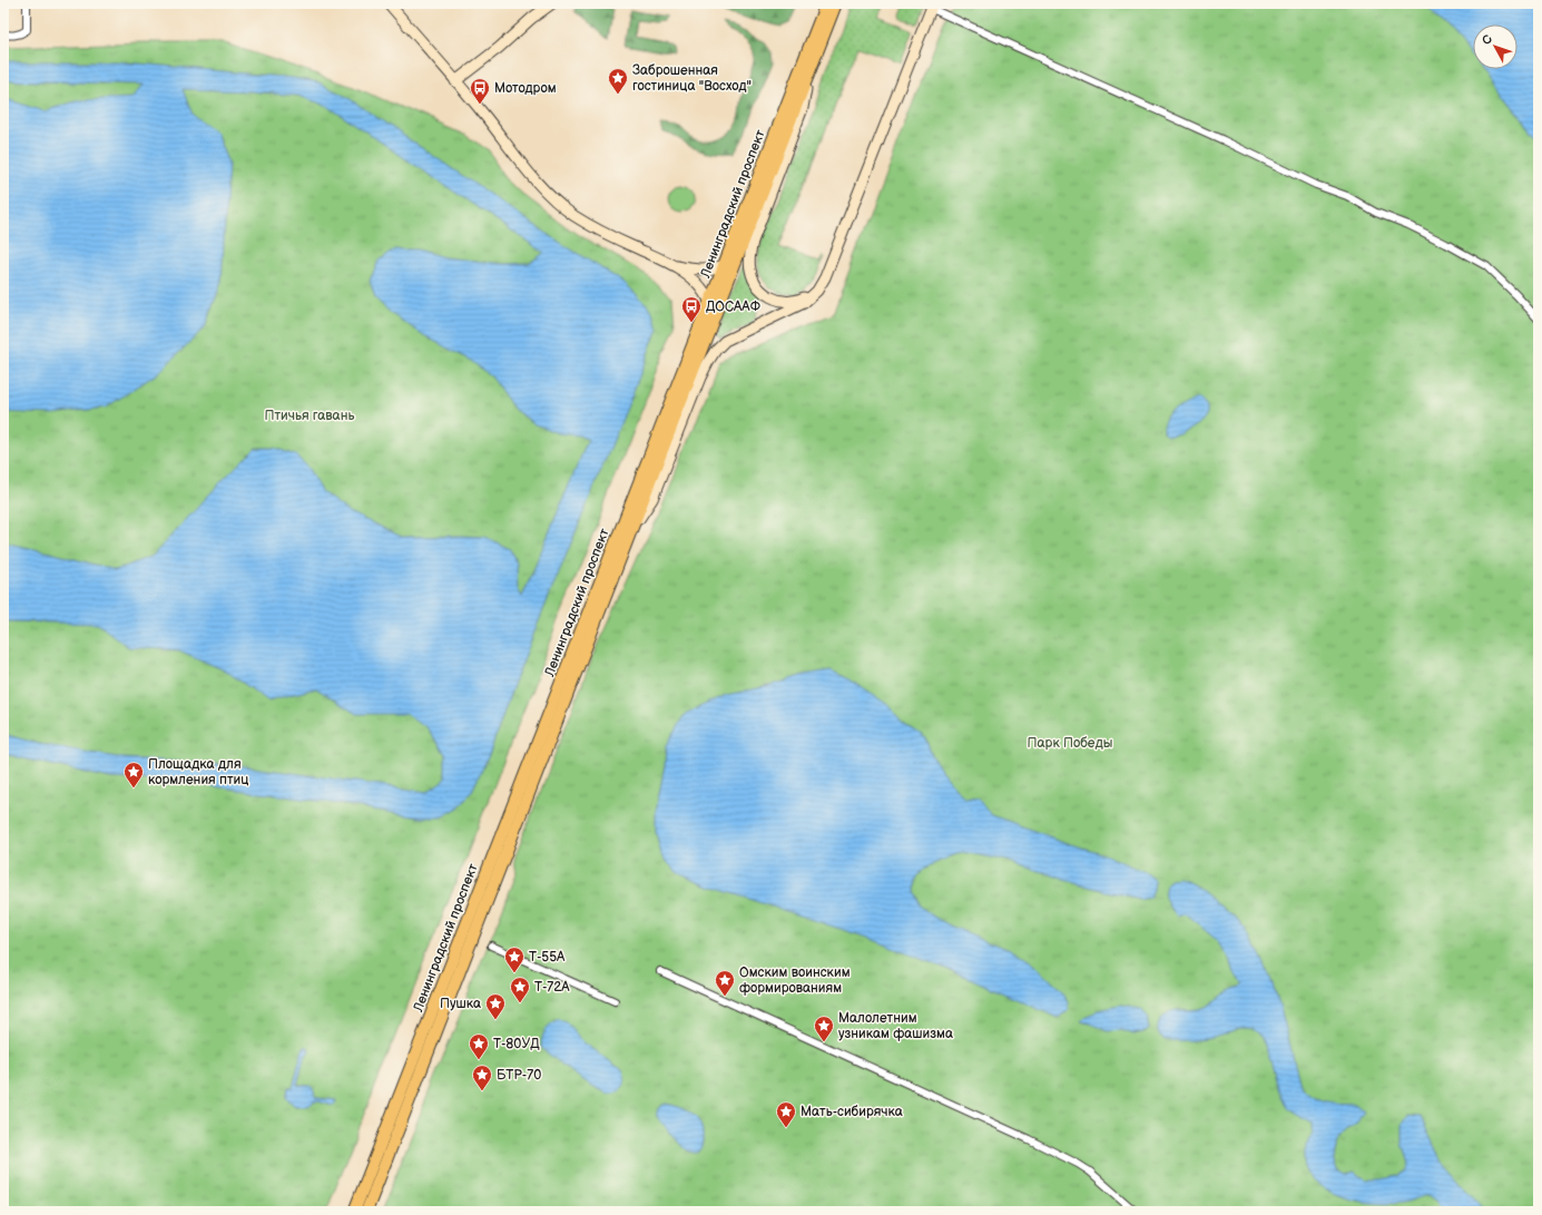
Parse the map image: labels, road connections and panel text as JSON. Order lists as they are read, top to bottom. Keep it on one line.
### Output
{"streets":{"main road":["Ленинградский проспект"]},"parks":["Птичья гавань","Парк Победы"],"places":{"place":["Заброшенная гостиница \"Восход\"","Площадка для кормления птиц","Т-55А","Омским воинским формированиям","Т-72А","Пушка","Малолетним узникам фашизма","Т-80УД","БТР-70","Мать-сибирячка"],"bus stop":["Мотодром","ДОСААФ"]},"north":"top left"}
